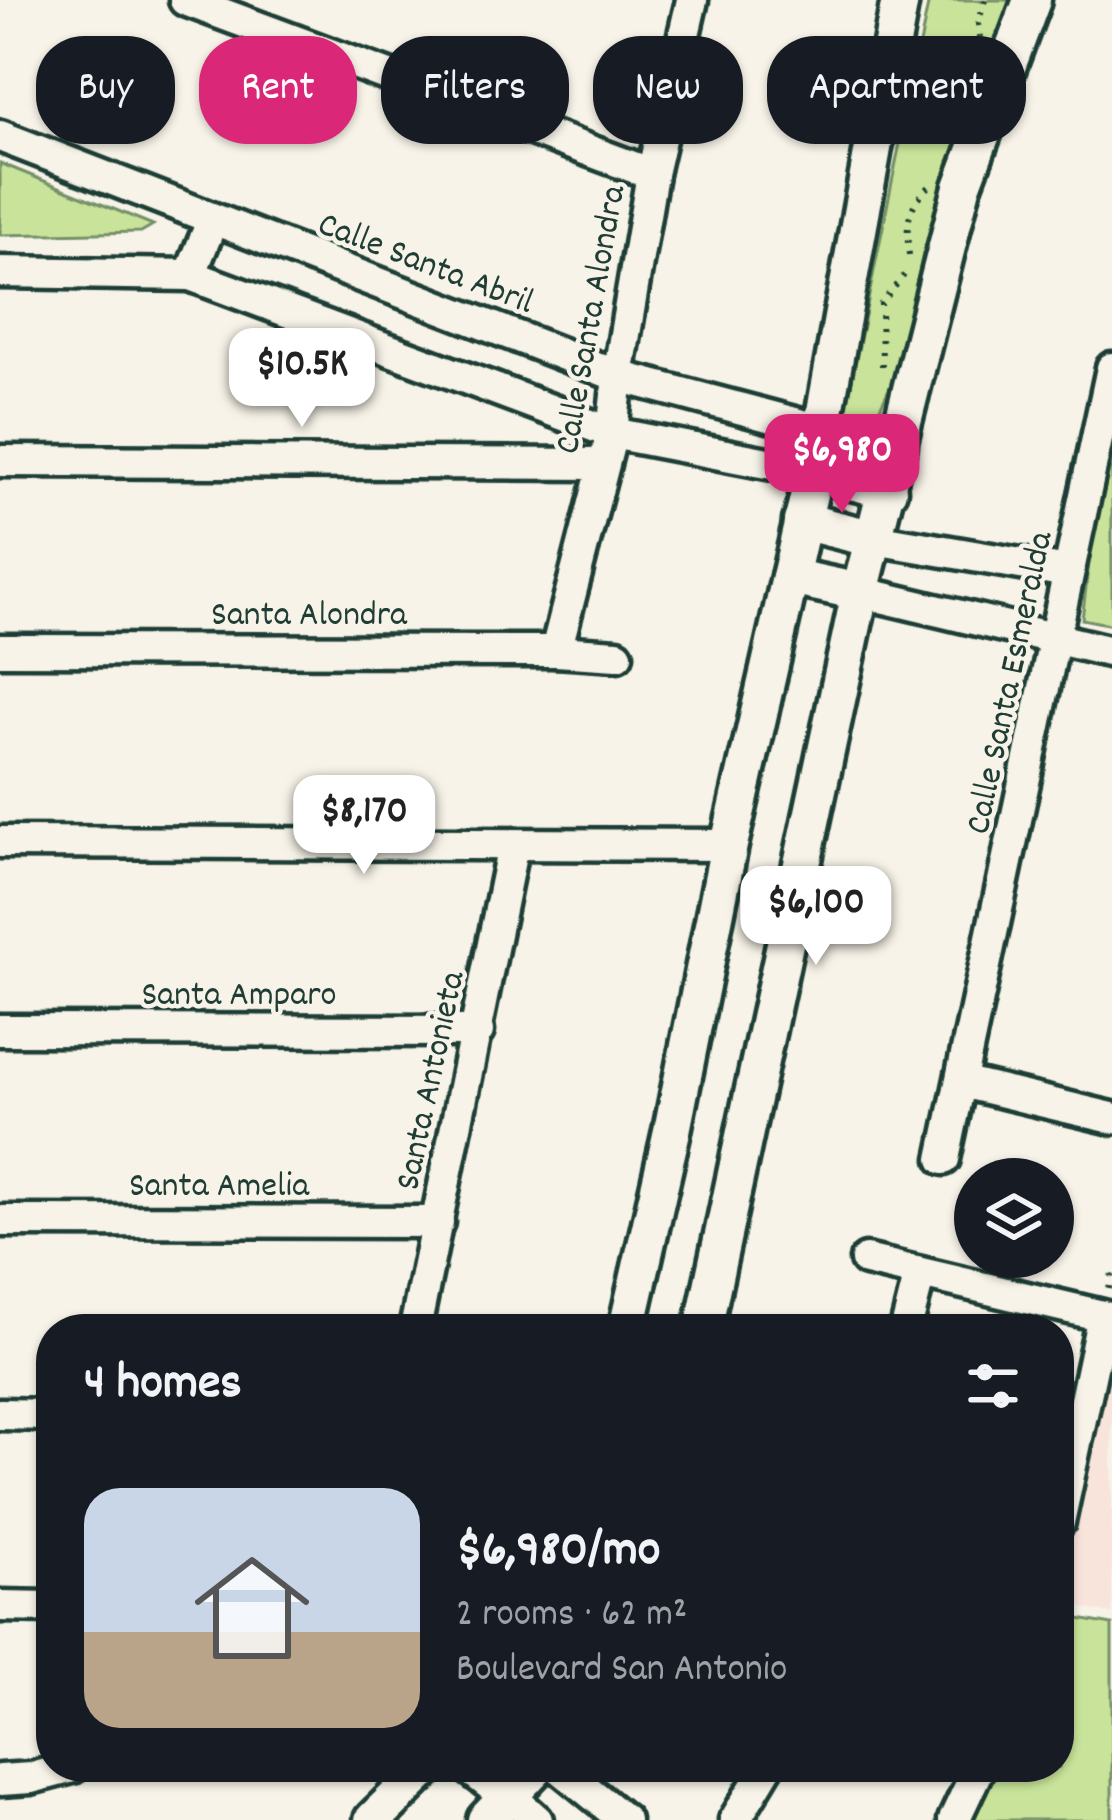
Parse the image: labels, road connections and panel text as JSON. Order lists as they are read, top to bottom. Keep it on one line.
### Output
{"streets":{"street":["Calle Santa Abril","Calle Santa Alondra","Santa Alondra","Calle Santa Esmeralda","Santa Amparo","Santa Antonieta","Santa Amelia"]},"crossings":[["Calle Santa Abril","Calle Santa Alondra"],["Calle Santa Alondra","Santa Alondra"],["Santa Amparo","Santa Antonieta"],["Santa Antonieta","Santa Amelia"]],"page":{"chip":["Buy","Rent","Filters","New","Apartment"],"price":["$10.5K","$6,980","$8,170","$6,100"],"heading":"4 homes","list":[{"name":"$6,980/mo","note":"2 rooms · 62 m² · Boulevard San Antonio"}]}}
